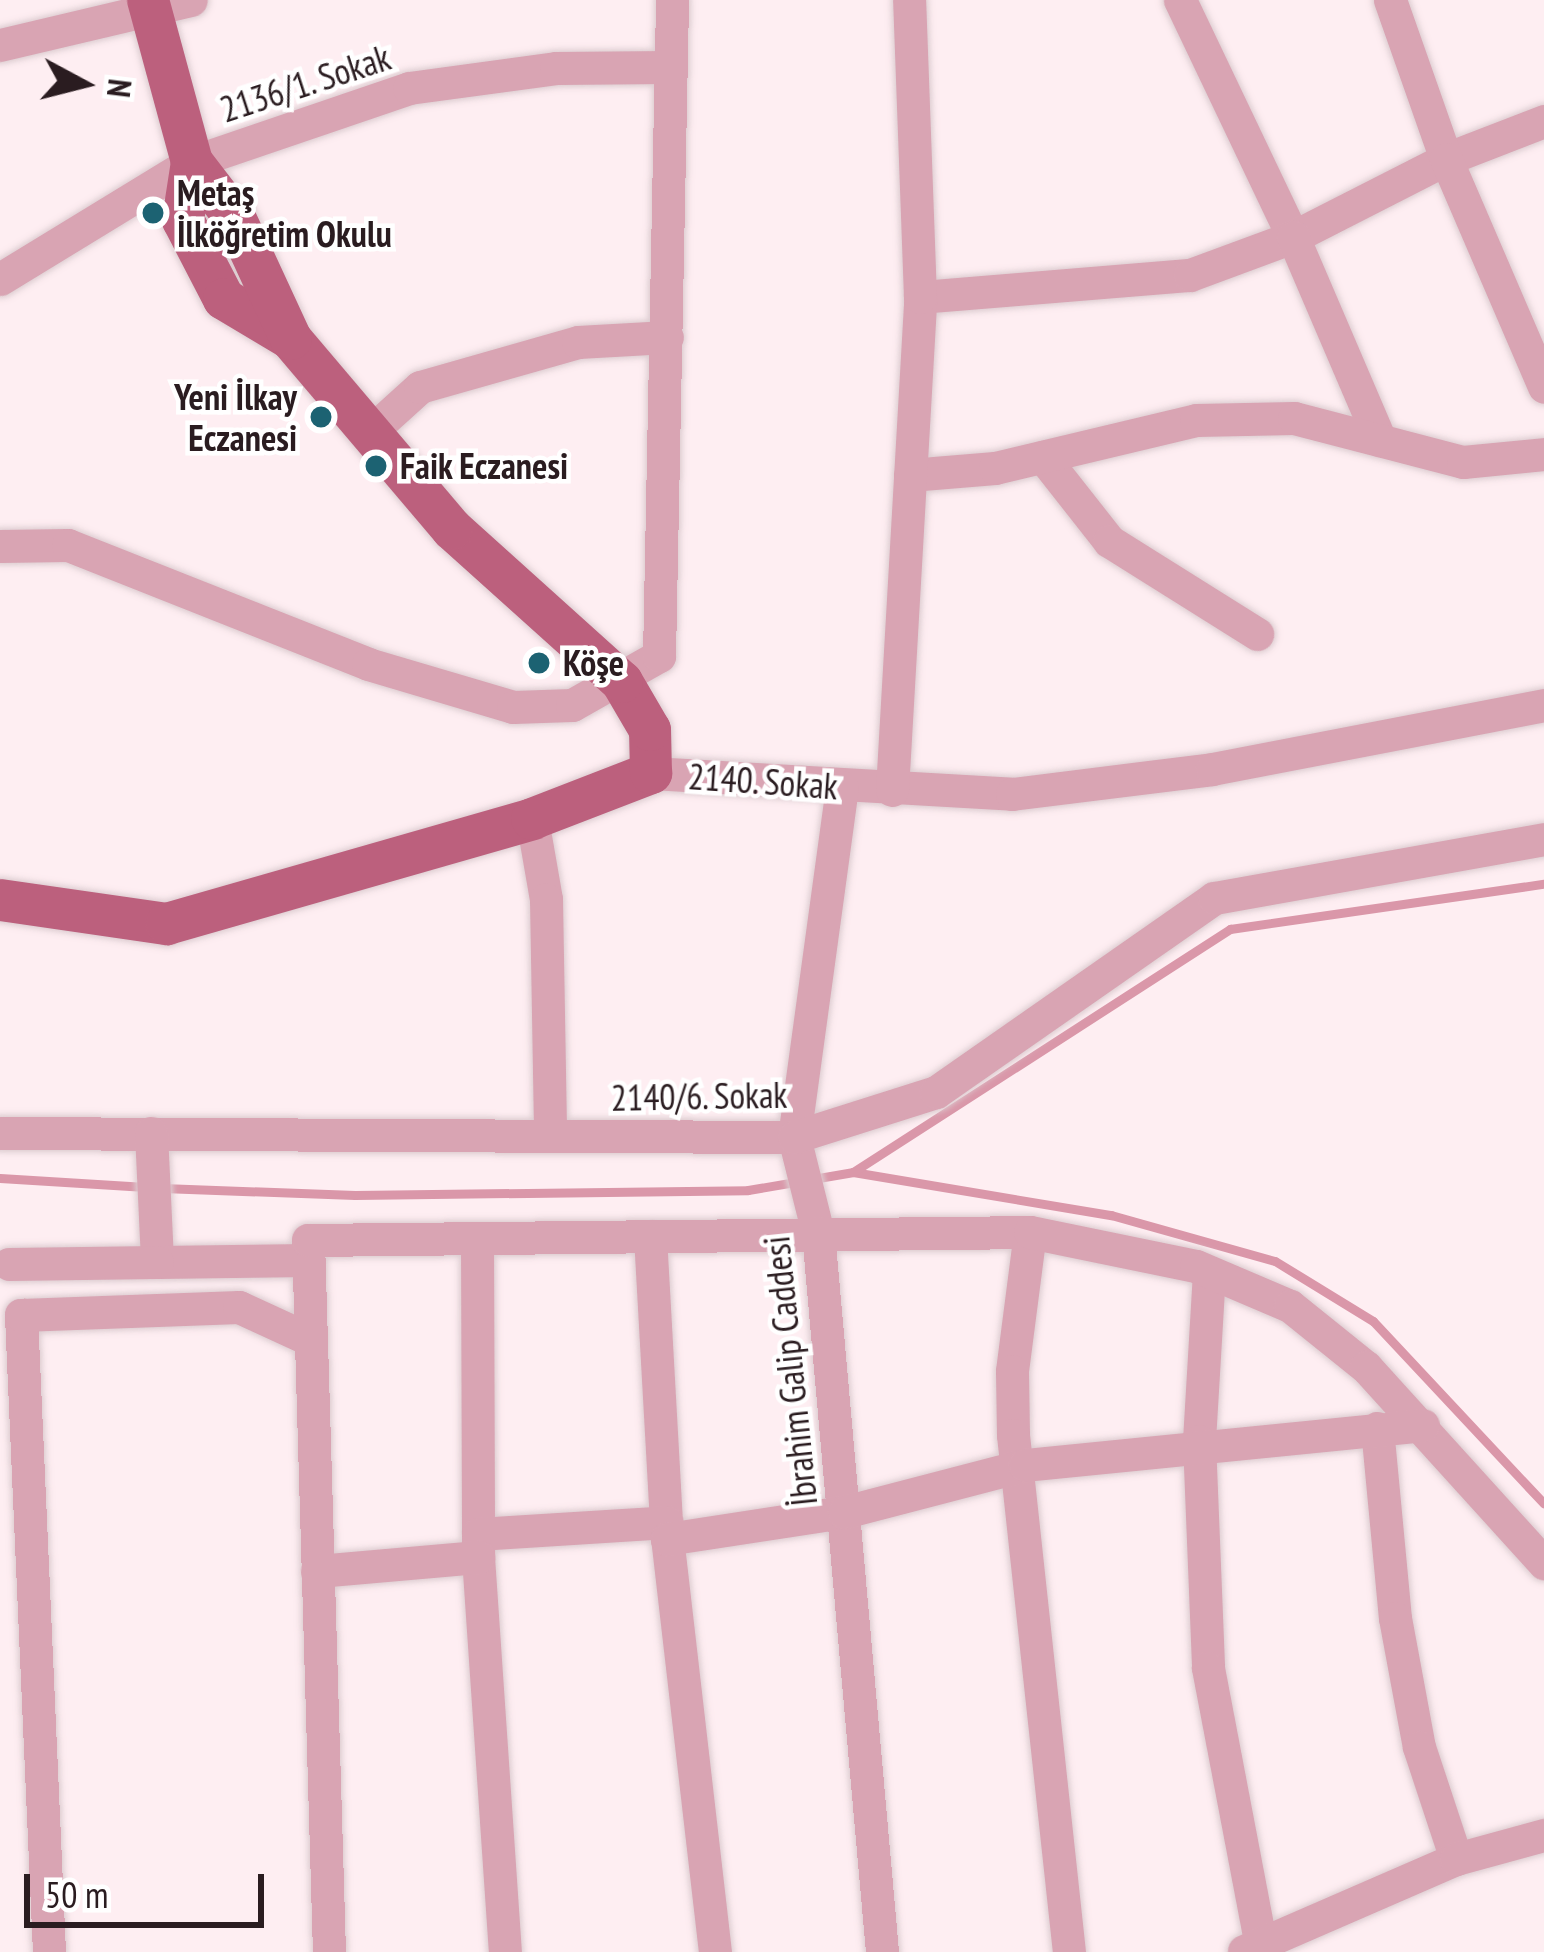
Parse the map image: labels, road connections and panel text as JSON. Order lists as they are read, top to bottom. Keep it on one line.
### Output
{"streets":{"main road":["2140. Sokak"],"street":["2136/1. Sokak","2140/6. Sokak","İbrahim Galip Caddesi"]},"crossings":[["2140. Sokak","İbrahim Galip Caddesi"],["2140/6. Sokak","İbrahim Galip Caddesi"]],"places":["Metaş İlköğretim Okulu","Yeni İlkay Eczanesi","Faik Eczanesi","Köşe"],"scale_bar":"50 m","north":"right"}
